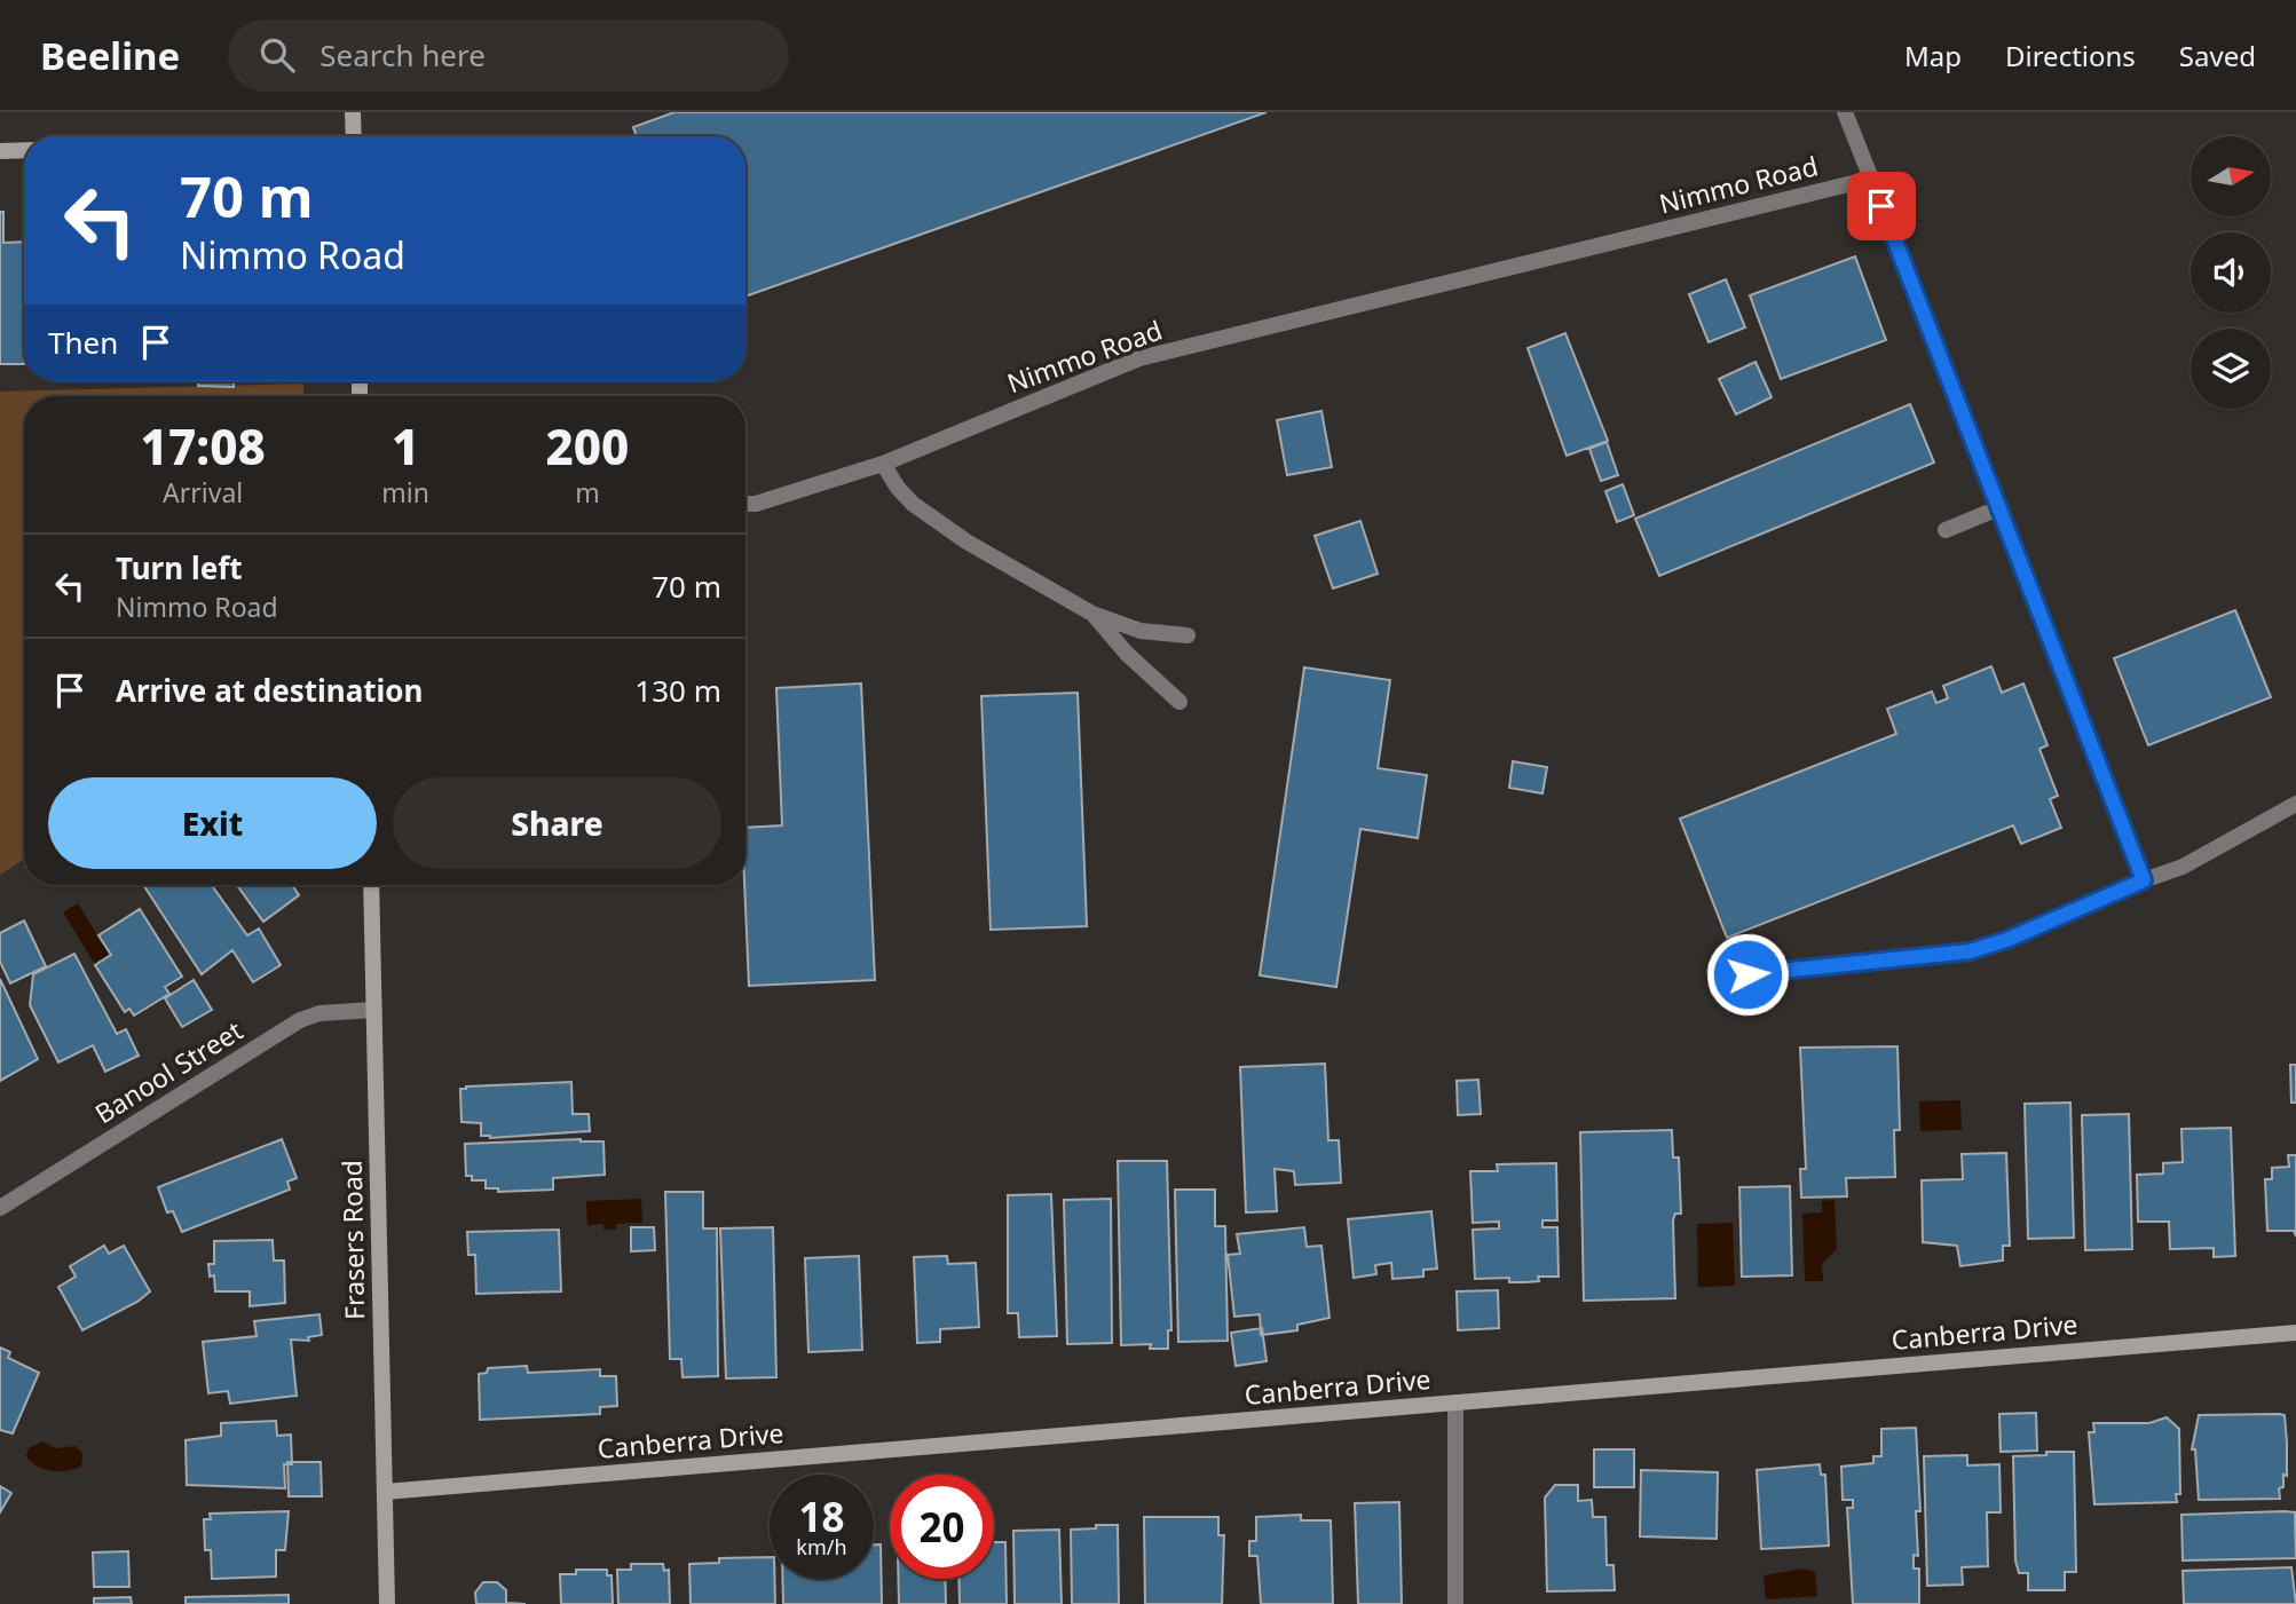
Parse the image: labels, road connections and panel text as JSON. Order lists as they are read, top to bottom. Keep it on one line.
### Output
{"streets":{"street":["Nimmo Road","Banool Street","Frasers Road","Canberra Drive"]},"crossings":[["Banool Street","Frasers Road"],["Frasers Road","Canberra Drive"]],"north":"right","page":{"header":"Beeline","search":"Search here","nav":["Map","Directions","Saved"],"turn":["70 m","Nimmo Road"],"then":"Then","eta":["17:08","Arrival","1","min","200","m"],"list":[{"name":"Turn left","note":"Nimmo Road","value":"70 m"},{"name":"Arrive at destination","value":"130 m"}],"buttons":["Exit","Share"],"speed":"18 km/h","limit":"20"}}
